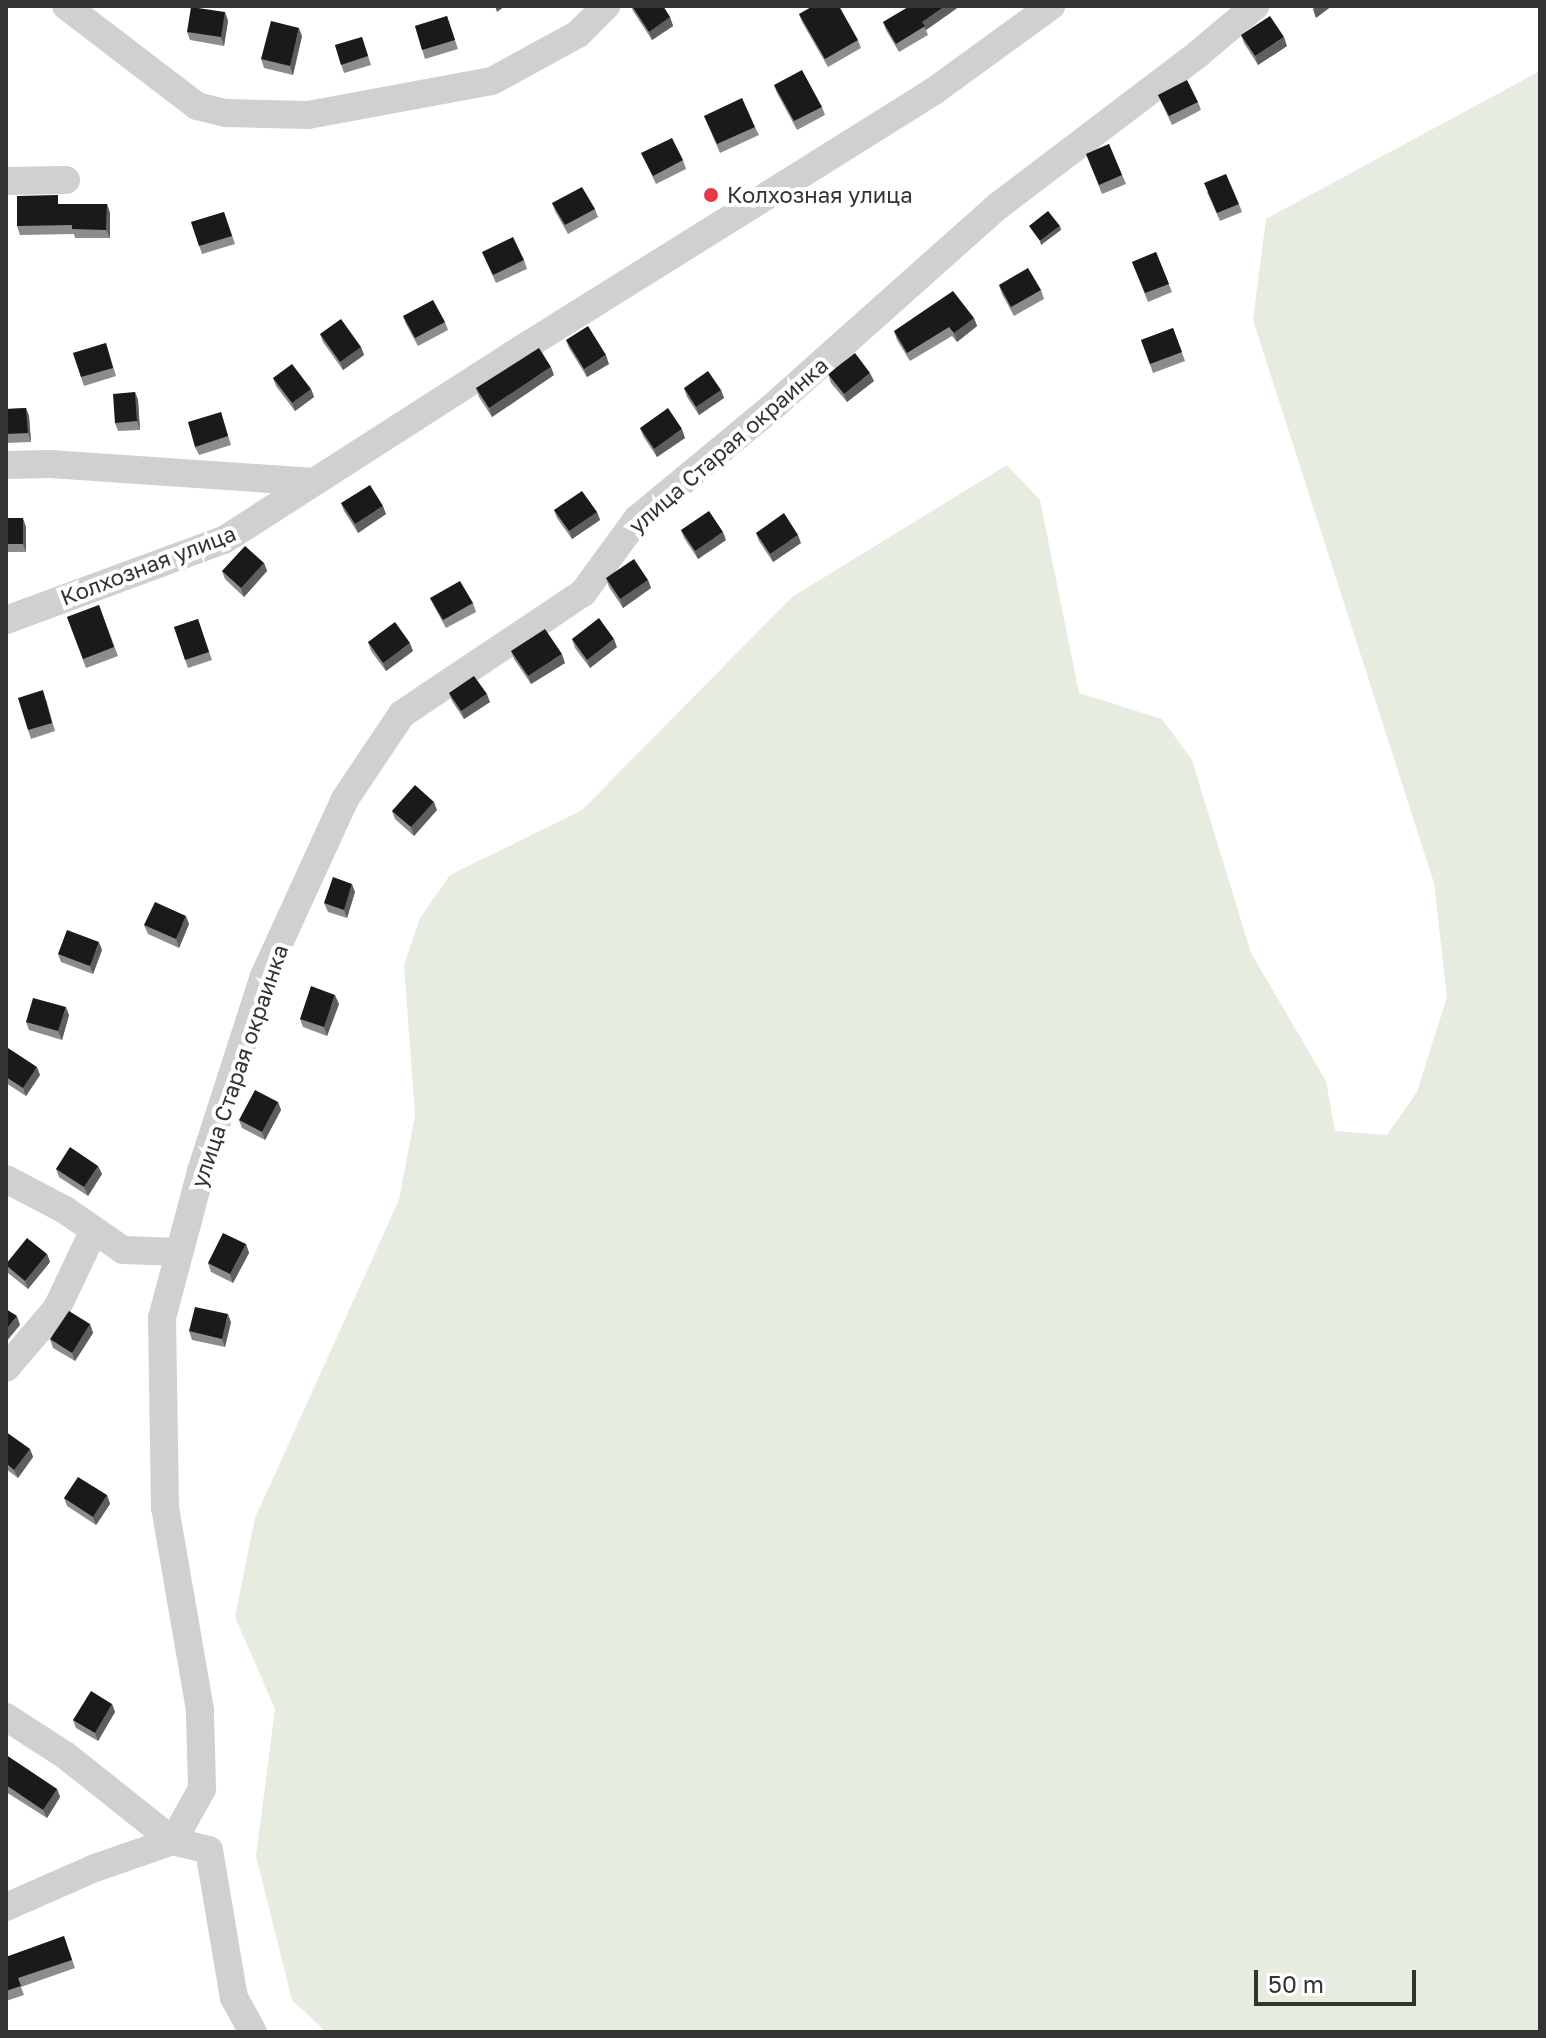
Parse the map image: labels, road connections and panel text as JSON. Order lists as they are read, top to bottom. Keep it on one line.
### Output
{"streets":{"street":["улица Старая окраинка","Колхозная улица"]},"places":["Колхозная улица"],"scale_bar":"50 m"}
